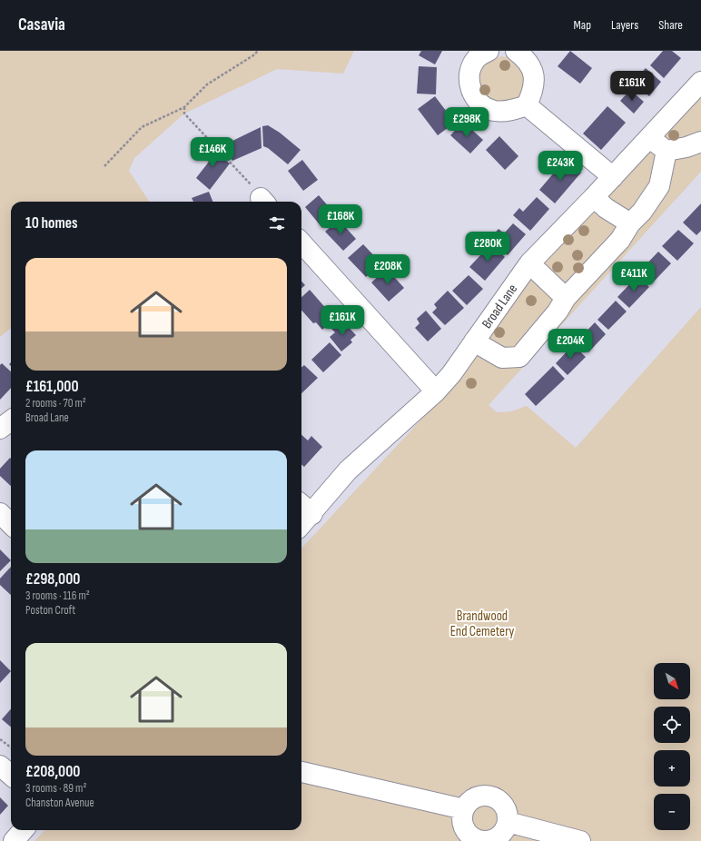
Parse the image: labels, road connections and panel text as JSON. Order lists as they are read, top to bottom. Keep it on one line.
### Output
{"streets":{"street":["Broad Lane"]},"parks":["Brandwood End Cemetery"],"north":"bottom right","page":{"header":"Casavia","nav":["Map","Layers","Share"],"price":["£161K","£298K","£146K","£243K","£168K","£280K","£208K","£411K","£161K","£204K"],"heading":"10 homes","list":[{"name":"£161,000","note":"2 rooms · 70 m² · Broad Lane"},{"name":"£298,000","note":"3 rooms · 116 m² · Poston Croft"},{"name":"£208,000","note":"3 rooms · 89 m² · Chanston Avenue"}],"map_buttons":["+","−"]}}
